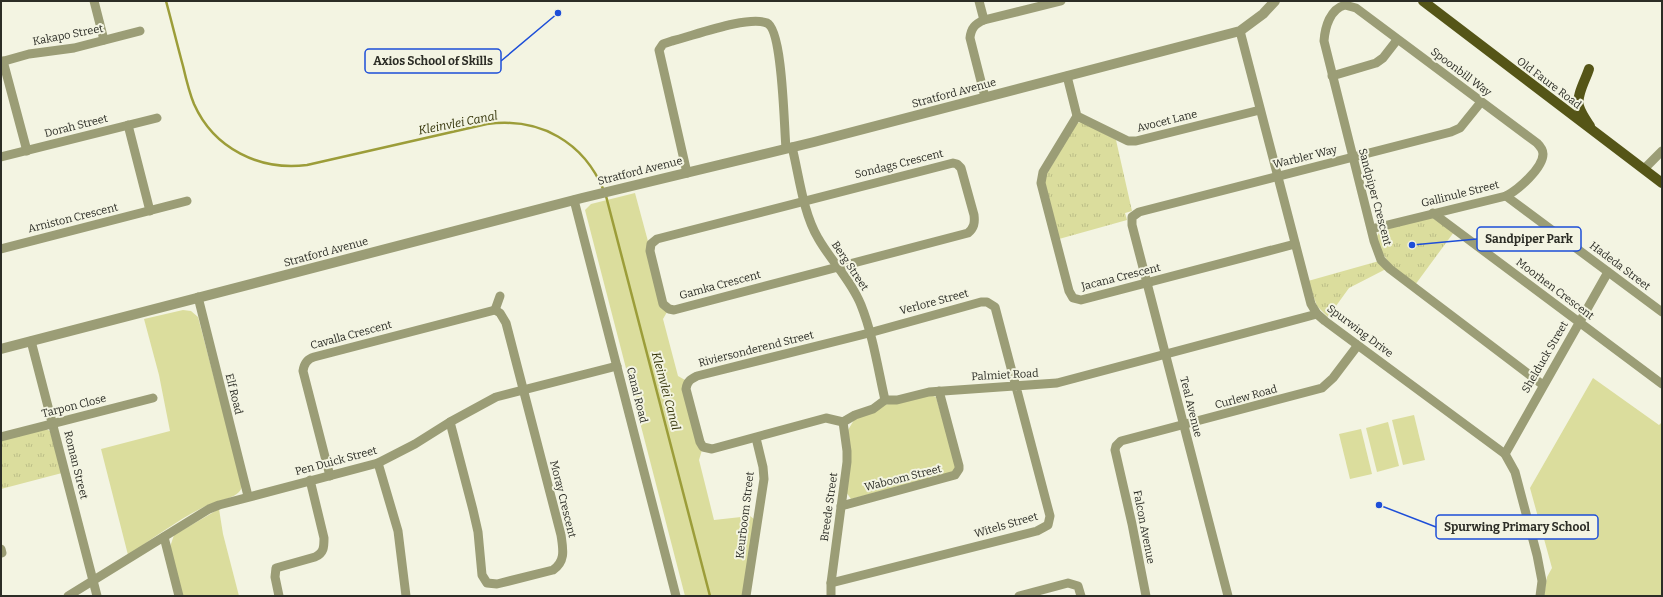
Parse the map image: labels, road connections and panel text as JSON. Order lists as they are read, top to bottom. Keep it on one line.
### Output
{"streets":{"main road":["Old Faure Road"],"street":["Kakapo Street","Spoonbill Way","Stratford Avenue","Avocet Lane","Dorah Street","Warbler Way","Sondags Crescent","Gallinule Street","Sandpiper Crescent","Arniston Crescent","Berg Street","Hadeda Street","Jacana Crescent","Gamka Crescent","Moorhen Crescent","Verlore Street","Spurwing Drive","Cavalla Crescent","Riviersonderend Street","Shelduck Street","Palmiet Road","Elf Road","Canal Road","Curlew Road","Tarpon Close","Teal Avenue","Pen Duick Street","Roman Street","Waboom Street","Moray Crescent","Breede Street","Keurboom Street","Witels Street","Falcon Avenue"]},"crossings":[["Spoonbill Way","Warbler Way"],["Spoonbill Way","Gallinule Street"],["Spoonbill Way","Sandpiper Crescent"],["Stratford Avenue","Berg Street"],["Stratford Avenue","Spurwing Drive"],["Stratford Avenue","Elf Road"],["Stratford Avenue","Canal Road"],["Stratford Avenue","Roman Street"],["Avocet Lane","Jacana Crescent"],["Avocet Lane","Spurwing Drive"],["Warbler Way","Sandpiper Crescent"],["Warbler Way","Spurwing Drive"],["Warbler Way","Teal Avenue"],["Sondags Crescent","Berg Street"],["Sondags Crescent","Gamka Crescent"],["Gallinule Street","Sandpiper Crescent"],["Gallinule Street","Hadeda Street"],["Gallinule Street","Moorhen Crescent"],["Sandpiper Crescent","Shelduck Street"],["Berg Street","Gamka Crescent"],["Berg Street","Verlore Street"],["Berg Street","Riviersonderend Street"],["Berg Street","Palmiet Road"],["Hadeda Street","Shelduck Street"],["Jacana Crescent","Spurwing Drive"],["Jacana Crescent","Teal Avenue"],["Moorhen Crescent","Shelduck Street"],["Verlore Street","Riviersonderend Street"],["Verlore Street","Palmiet Road"],["Verlore Street","Witels Street"],["Spurwing Drive","Shelduck Street"],["Spurwing Drive","Palmiet Road"],["Spurwing Drive","Curlew Road"],["Cavalla Crescent","Pen Duick Street"],["Riviersonderend Street","Keurboom Street"],["Palmiet Road","Teal Avenue"],["Palmiet Road","Waboom Street"],["Palmiet Road","Breede Street"],["Palmiet Road","Witels Street"],["Elf Road","Pen Duick Street"],["Canal Road","Pen Duick Street"],["Curlew Road","Teal Avenue"],["Curlew Road","Falcon Avenue"],["Tarpon Close","Roman Street"],["Pen Duick Street","Roman Street"],["Pen Duick Street","Moray Crescent"],["Waboom Street","Breede Street"],["Breede Street","Witels Street"]],"water":["Kleinvlei Canal"],"places":["Axios School of Skills","Sandpiper Park","Spurwing Primary School"]}
